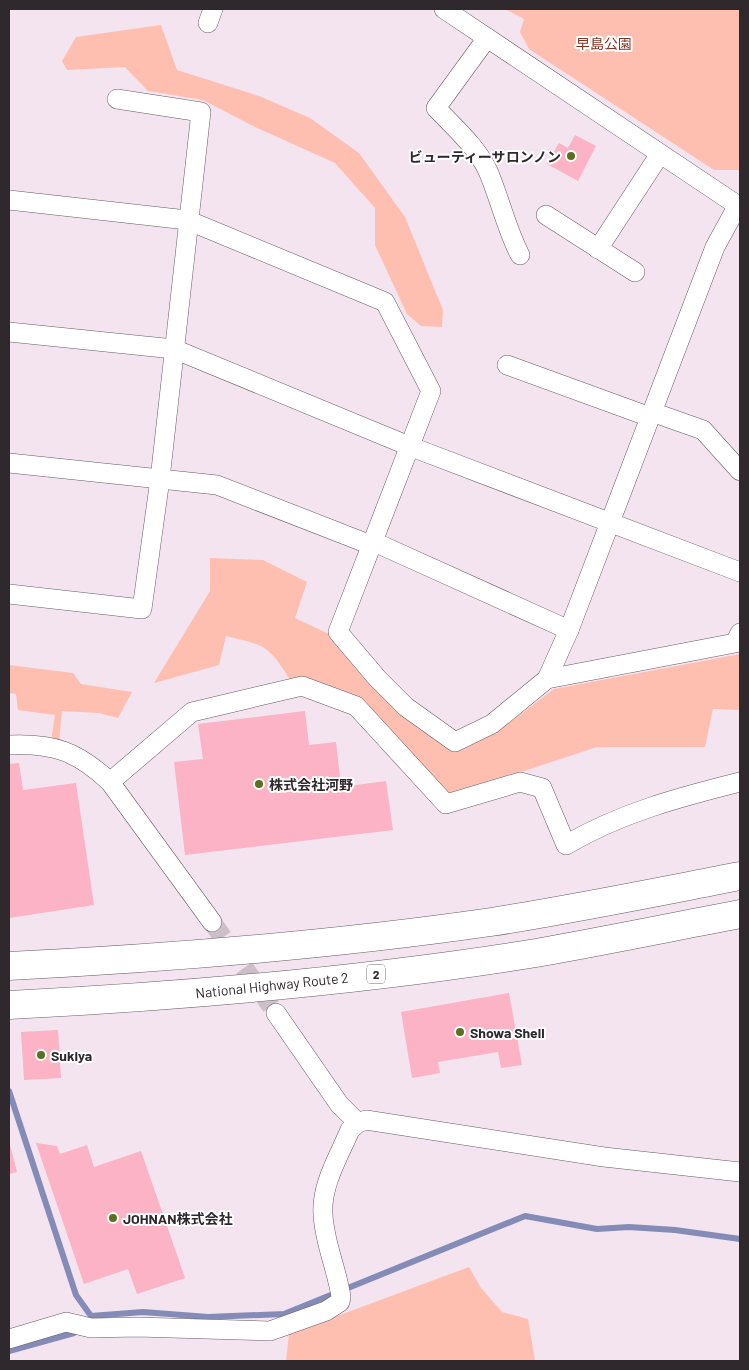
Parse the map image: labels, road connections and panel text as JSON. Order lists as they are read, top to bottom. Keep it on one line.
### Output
{"streets":{"highway":["2","National Highway Route 2"]},"parks":["早島公園"],"places":["ビューティーサロンノン","株式会社河野","Showa Shell","Sukiya","JOHNAN株式会社"]}
